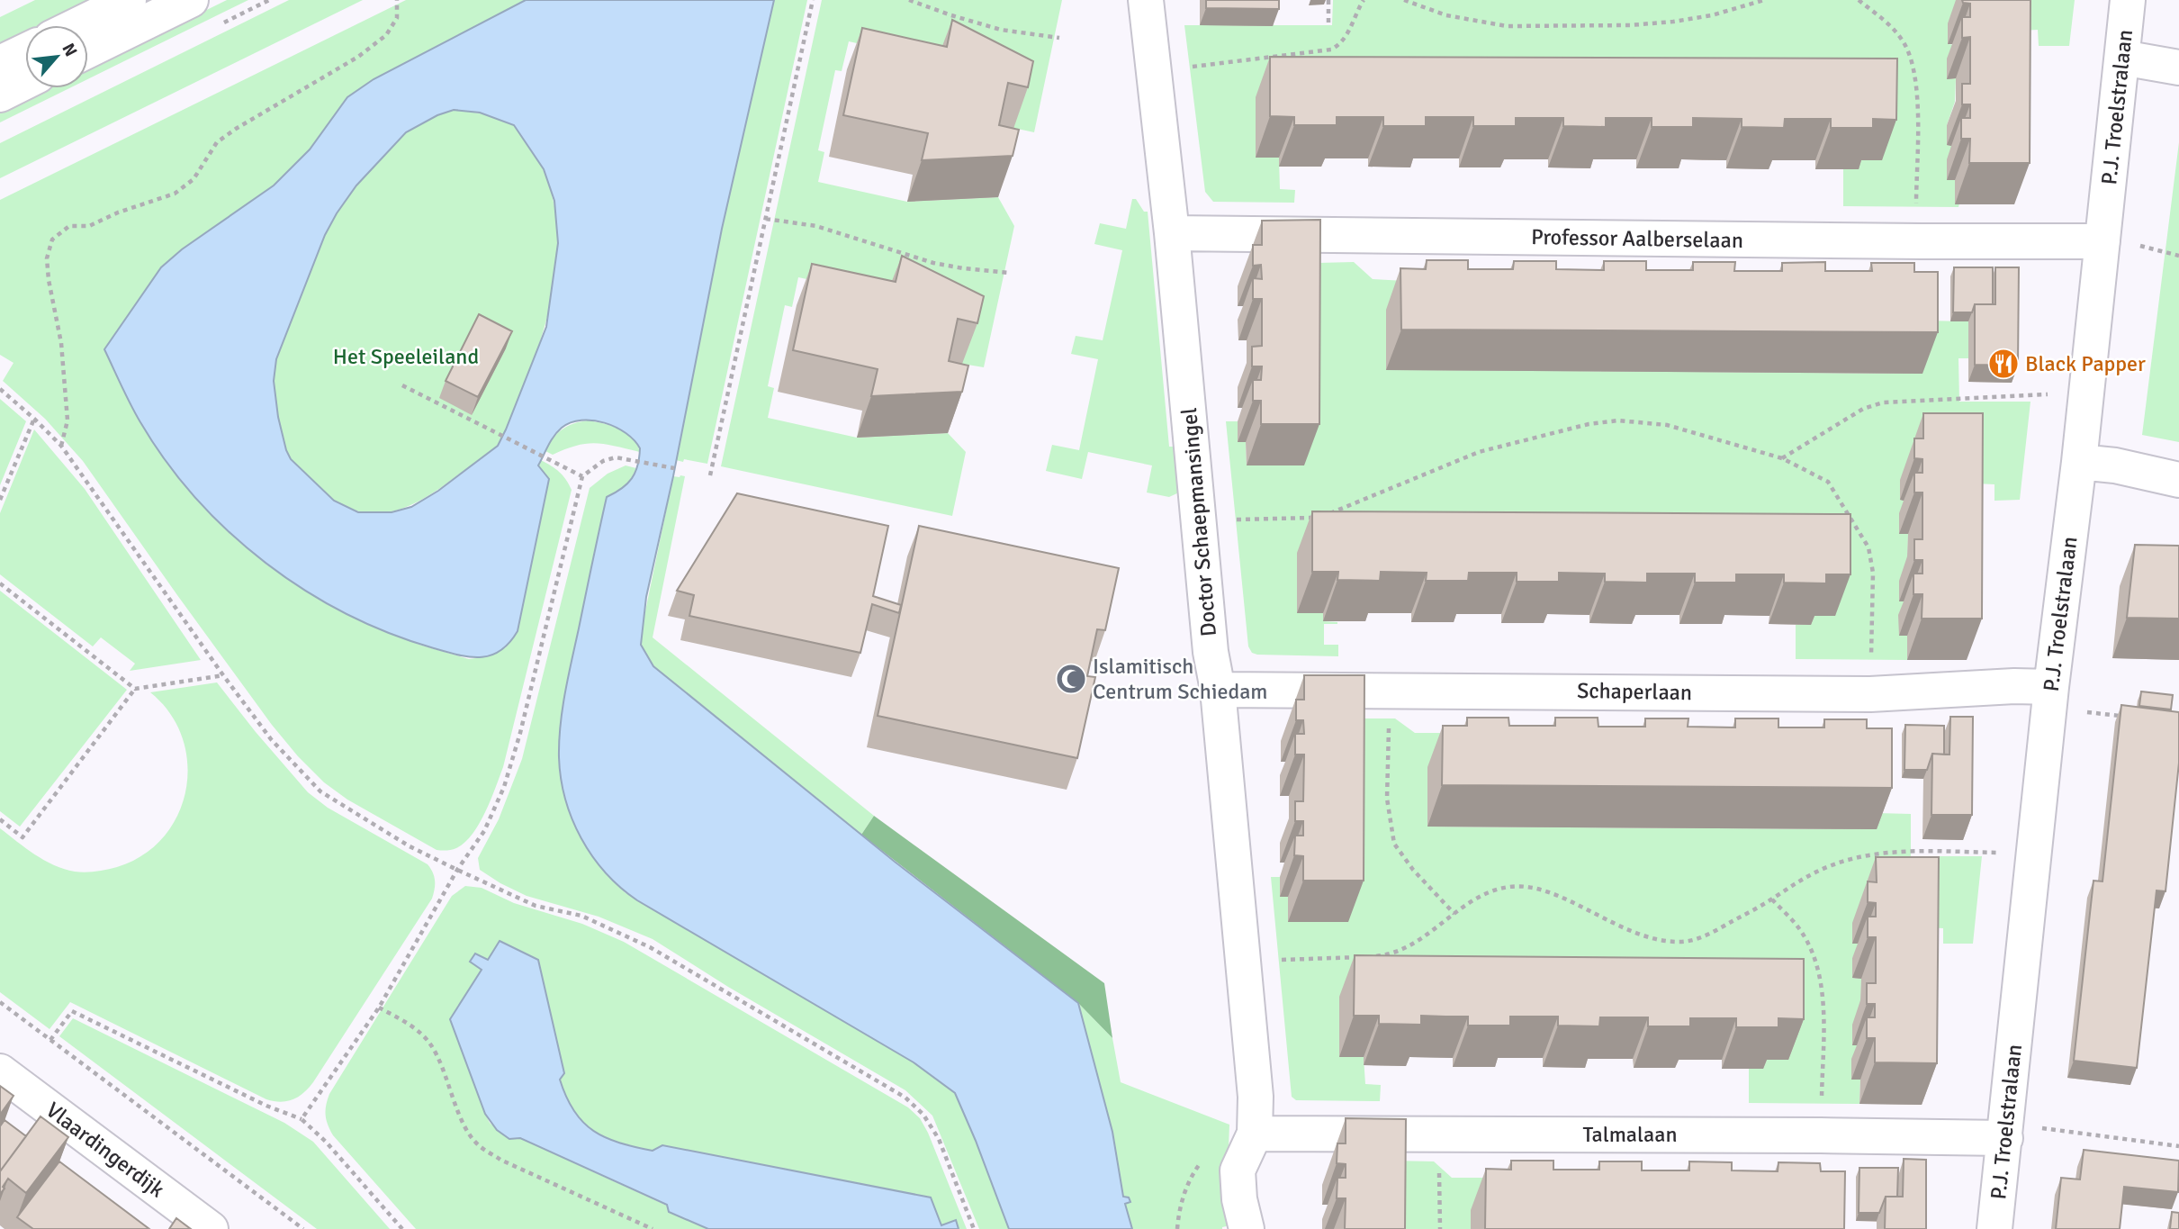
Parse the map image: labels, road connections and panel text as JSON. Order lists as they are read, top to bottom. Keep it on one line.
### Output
{"streets":{"street":["P.J. Troelstralaan","Professor Aalberselaan","Doctor Schaepmansingel","Schaperlaan","Talmalaan","Vlaardingerdijk"]},"crossings":[["P.J. Troelstralaan","Professor Aalberselaan"],["P.J. Troelstralaan","Schaperlaan"],["P.J. Troelstralaan","Talmalaan"],["Professor Aalberselaan","Doctor Schaepmansingel"],["Doctor Schaepmansingel","Schaperlaan"],["Doctor Schaepmansingel","Talmalaan"]],"parks":["Het Speeleiland"],"places":{"restaurant":["Black Papper"],"mosque":["Islamitisch Centrum Schiedam"]},"north":"top right"}
